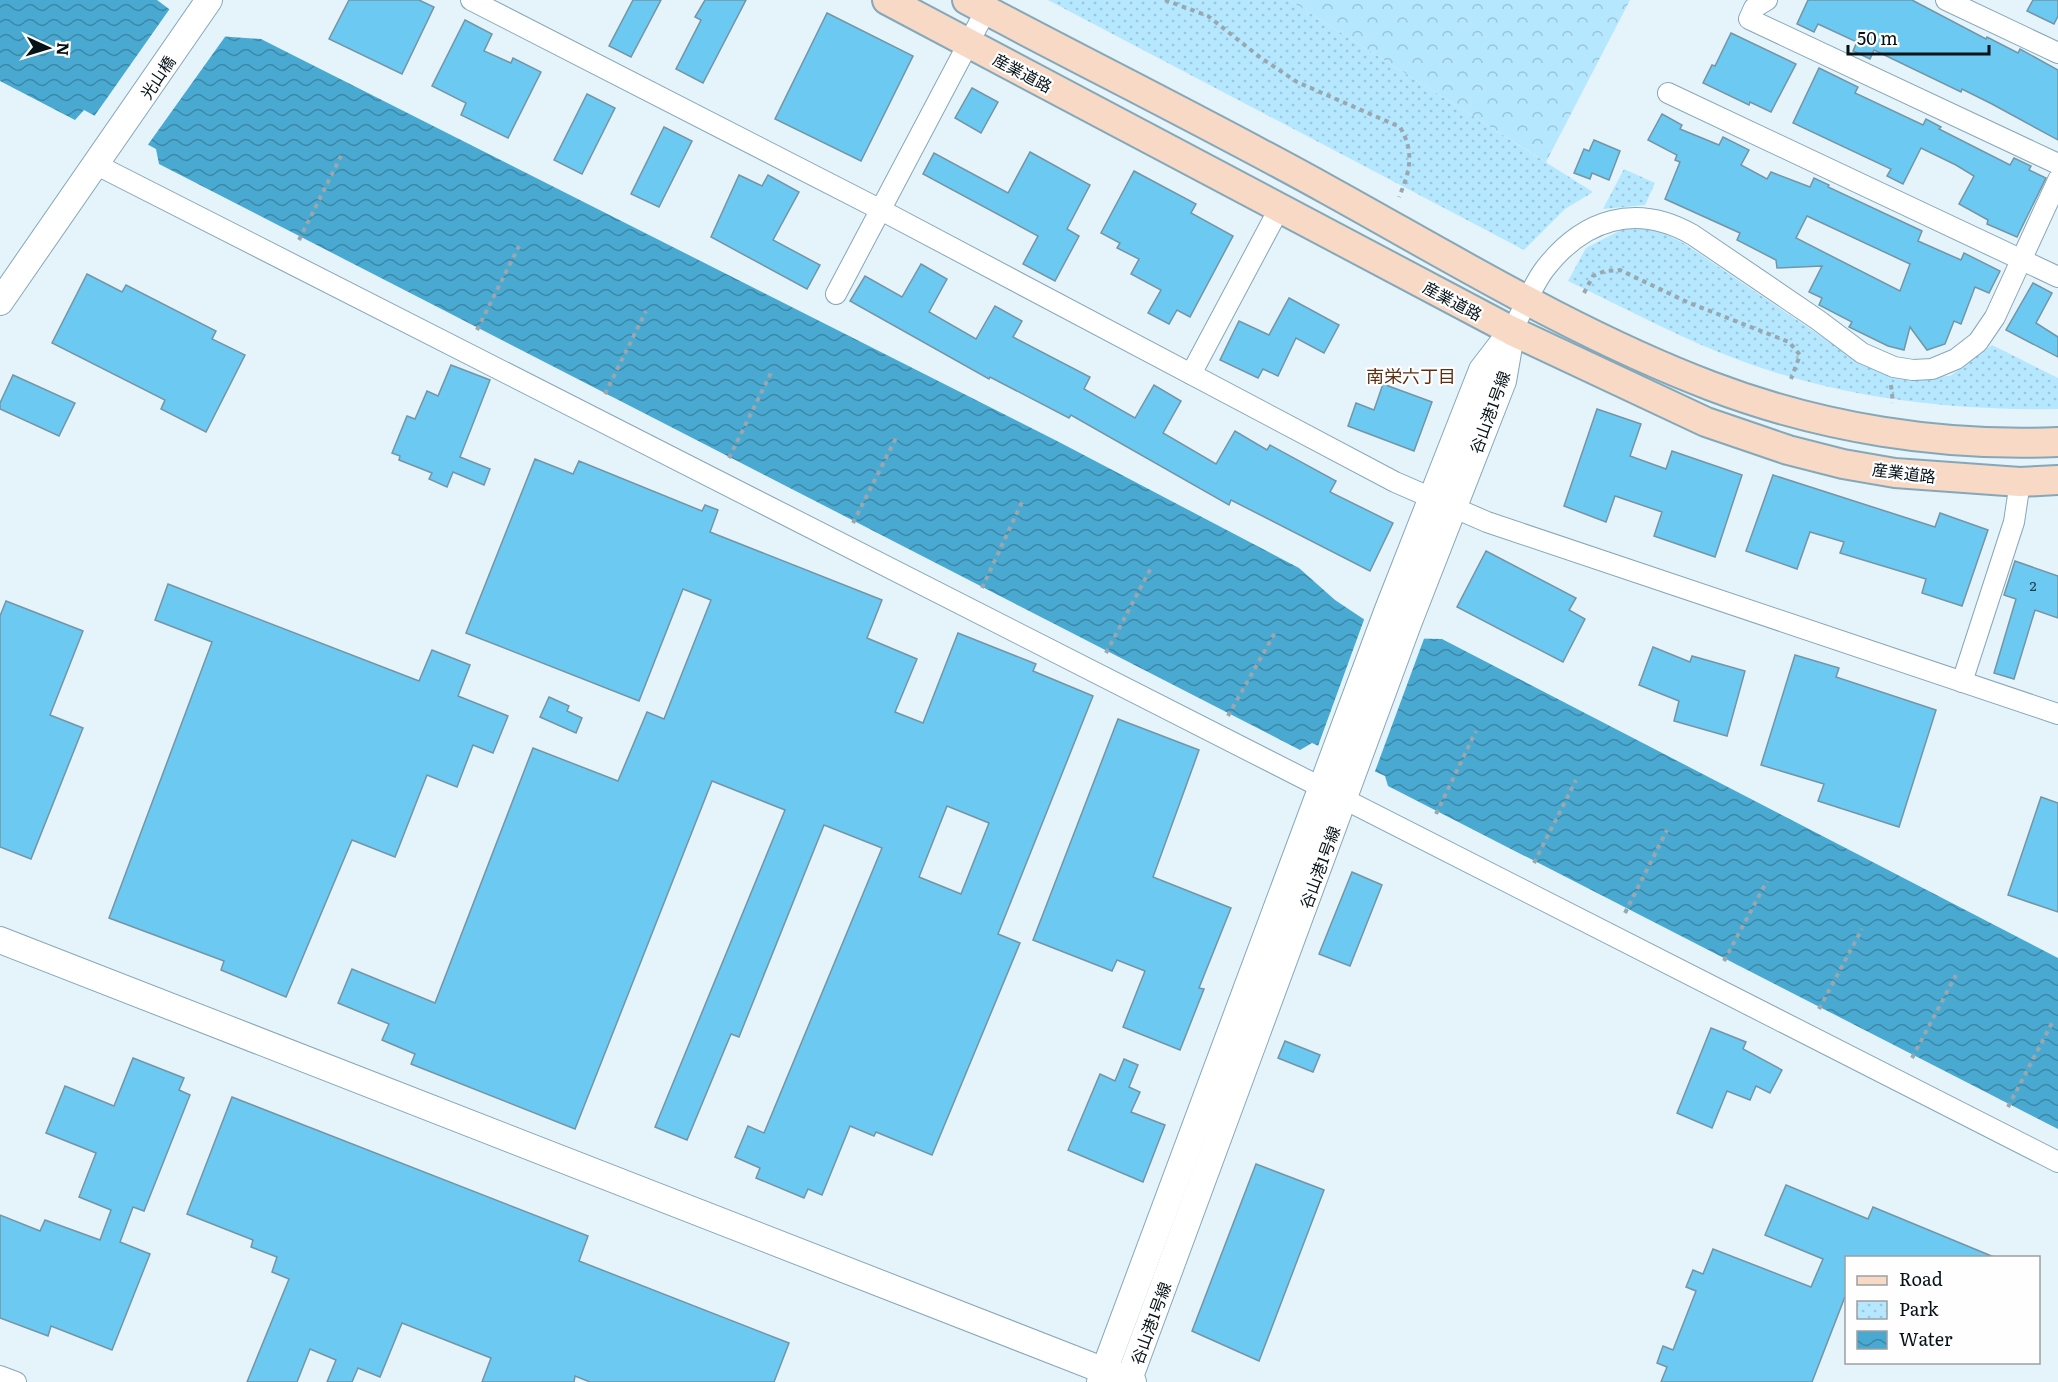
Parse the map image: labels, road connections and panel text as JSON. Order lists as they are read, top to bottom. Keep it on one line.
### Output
{"streets":{"main road":["産業道路"],"street":["光山橋","谷山港1号線"]},"crossings":[["産業道路","谷山港1号線"]],"districts":["南栄六丁目"],"house_numbers":["2"],"legend":["Road","Park","Water"],"scale_bar":"50 m","north":"right"}
